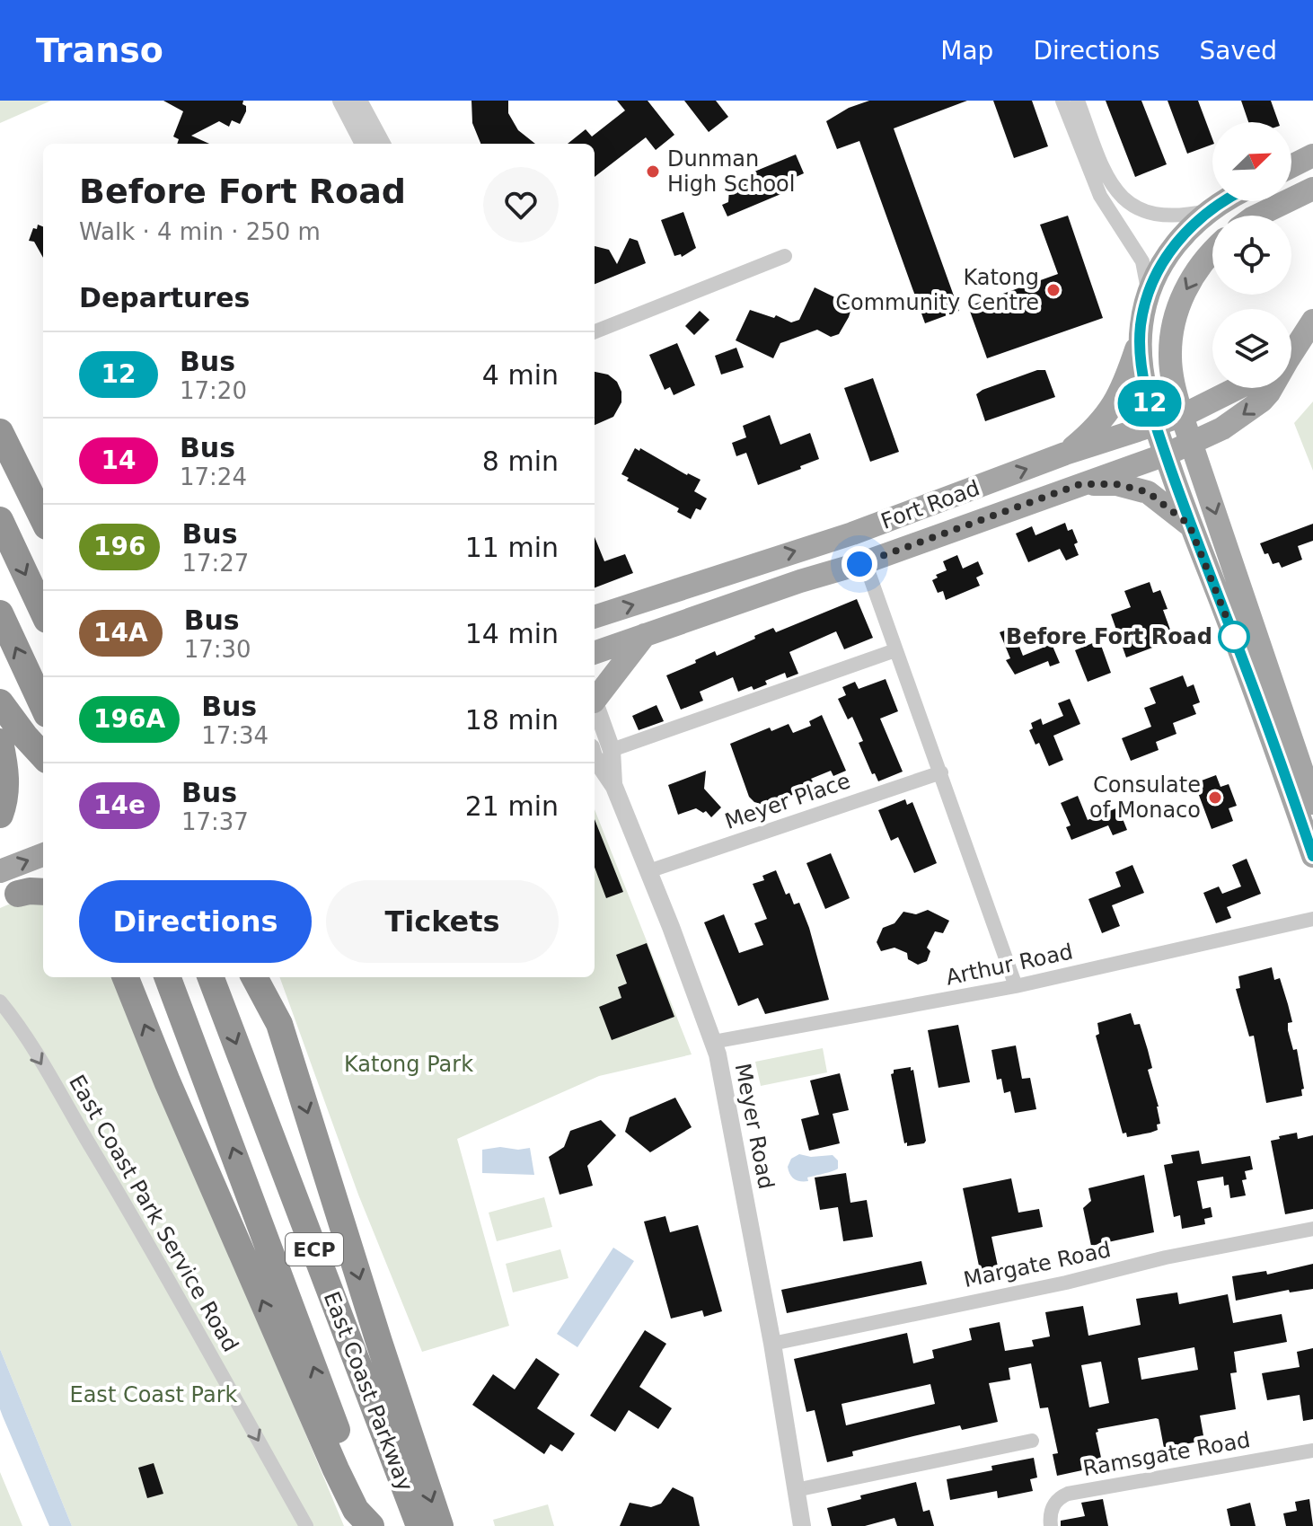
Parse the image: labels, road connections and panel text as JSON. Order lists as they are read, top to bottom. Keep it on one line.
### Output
{"streets":{"highway":["ECP","East Coast Parkway"],"main road":["Fort Road"],"street":["Meyer Place","Arthur Road","Meyer Road","East Coast Park Service Road","Margate Road","Ramsgate Road"]},"crossings":[["Meyer Place","Meyer Road"],["Arthur Road","Meyer Road"],["Meyer Road","Margate Road"]],"one_way":["East Coast Park Service Road"],"parks":["Katong Park","East Coast Park"],"places":["Dunman High School","Katong Community Centre","Before Fort Road","Consulate of Monaco"],"lines":["bus line 12"],"north":"top right","page":{"header":"Transo","nav":["Map","Directions","Saved"],"on_map":"12","heading":[["Before Fort Road","Walk · 4 min · 250 m"],"Departures"],"list":[{"mark":"12","name":"Bus","note":"17:20","value":"4 min"},{"mark":"14","name":"Bus","note":"17:24","value":"8 min"},{"mark":"196","name":"Bus","note":"17:27","value":"11 min"},{"mark":"14A","name":"Bus","note":"17:30","value":"14 min"},{"mark":"196A","name":"Bus","note":"17:34","value":"18 min"},{"mark":"14e","name":"Bus","note":"17:37","value":"21 min"}],"buttons":["Directions","Tickets"]}}
